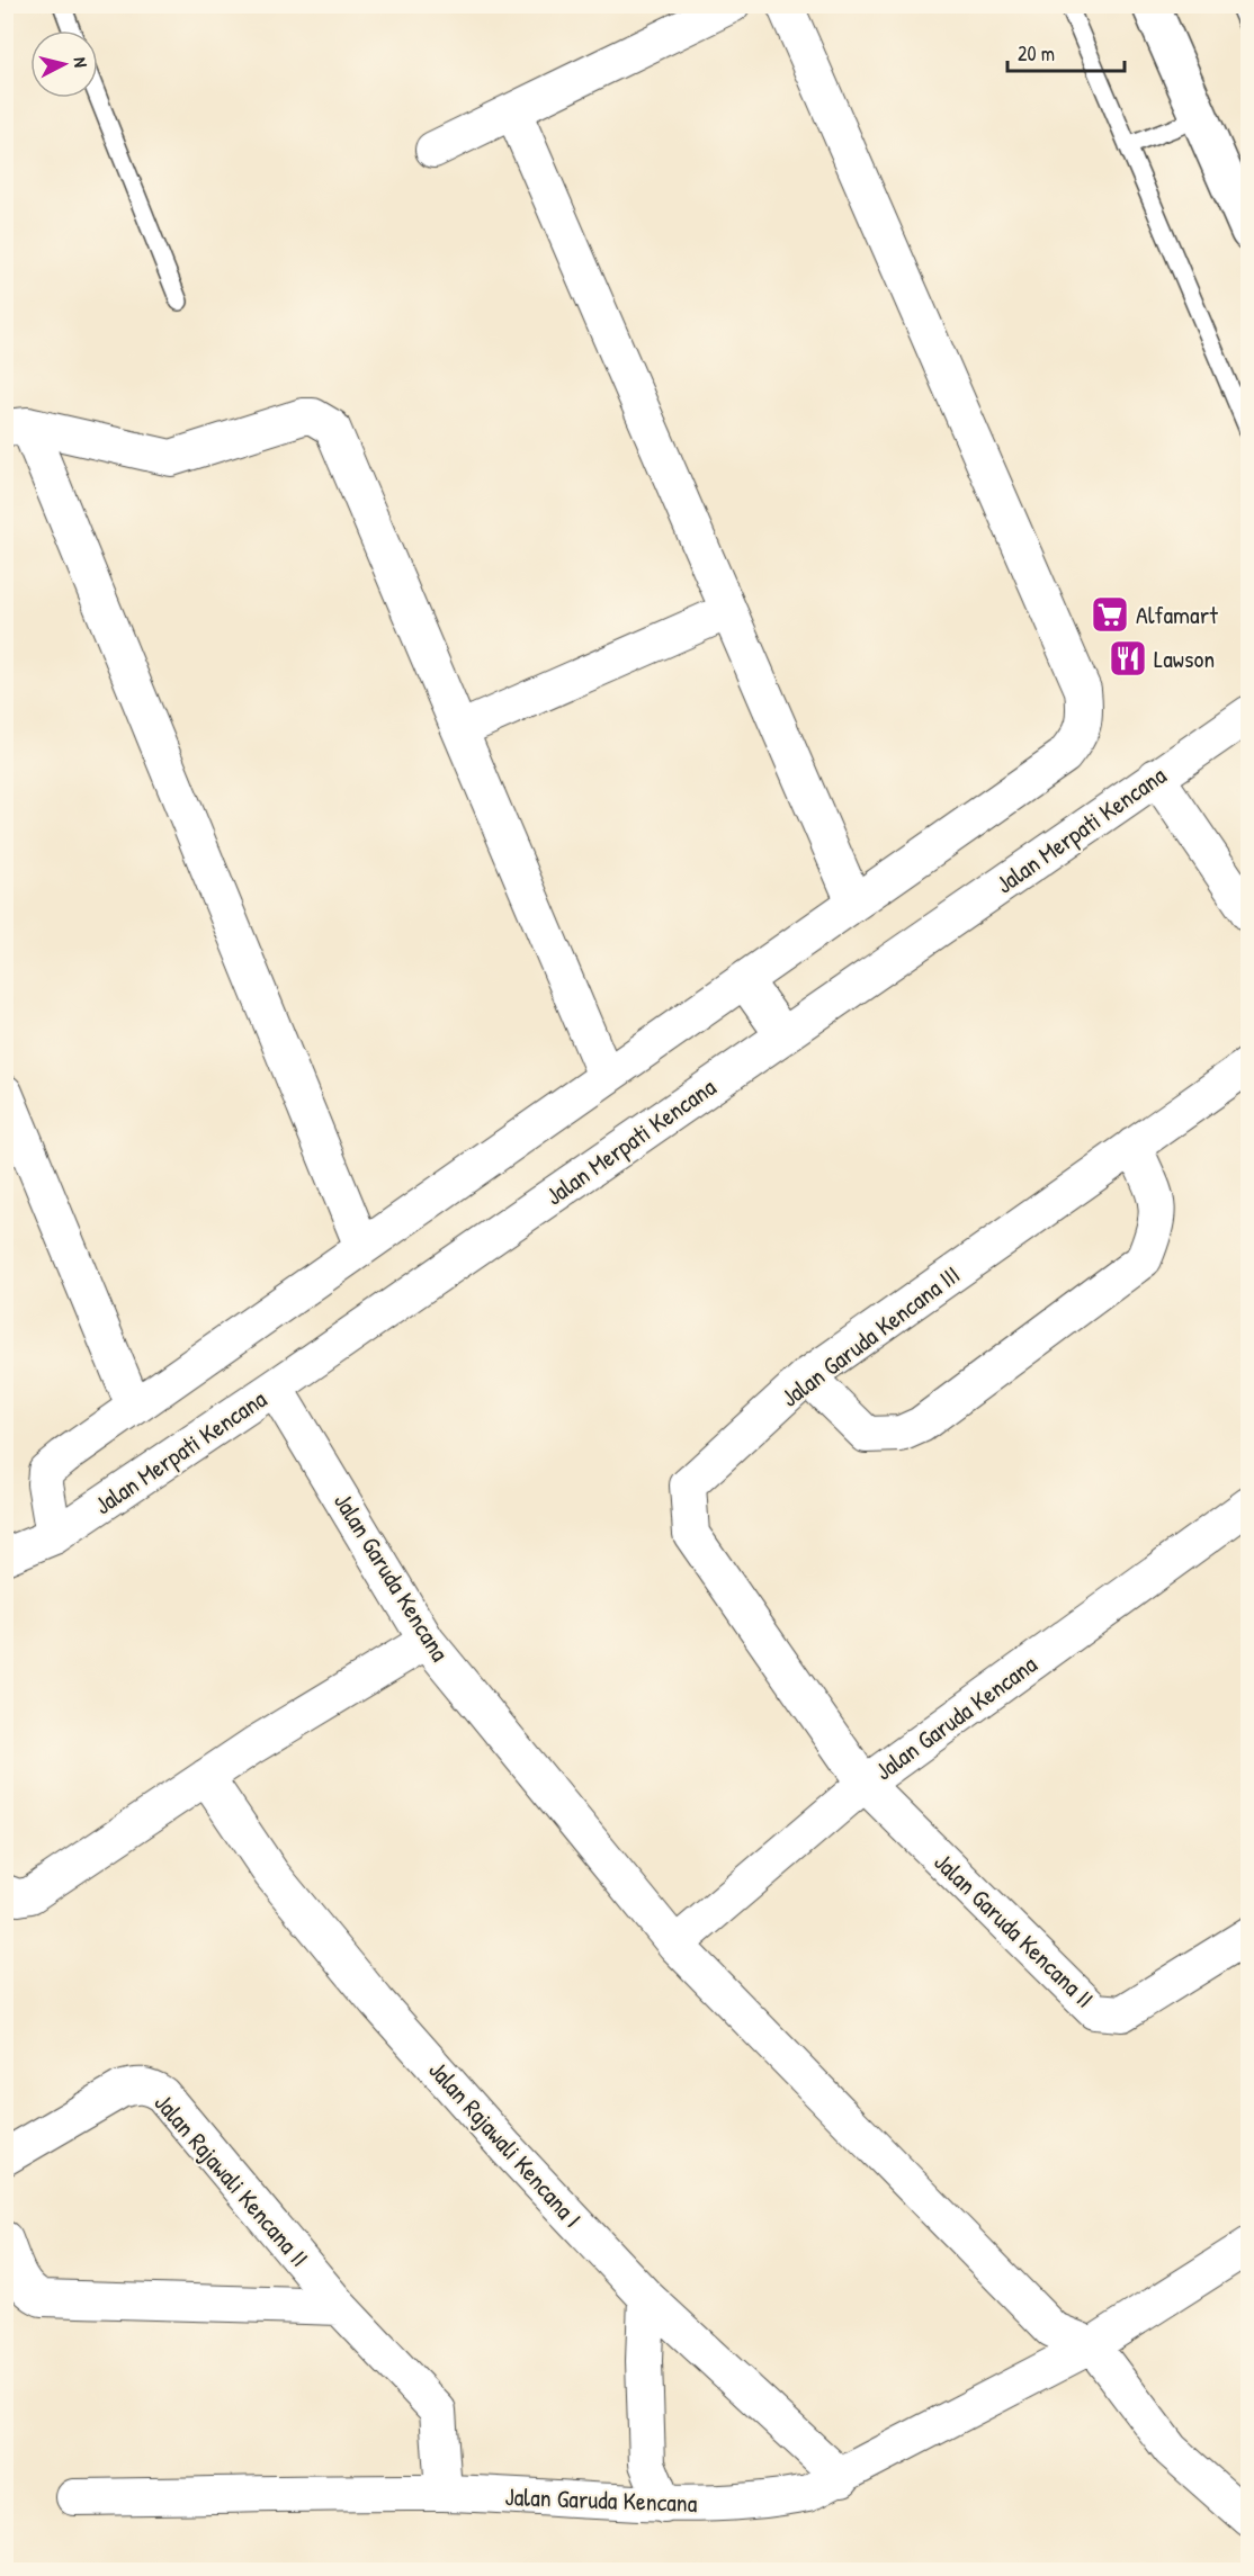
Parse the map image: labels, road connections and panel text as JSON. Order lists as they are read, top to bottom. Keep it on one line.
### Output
{"streets":{"street":["Jalan Merpati Kencana","Jalan Garuda Kencana III","Jalan Garuda Kencana","Jalan Garuda Kencana II","Jalan Rajawali Kencana I","Jalan Rajawali Kencana II"]},"crossings":[["Jalan Merpati Kencana","Jalan Garuda Kencana"],["Jalan Garuda Kencana III","Jalan Garuda Kencana"],["Jalan Garuda Kencana III","Jalan Garuda Kencana II"],["Jalan Garuda Kencana","Jalan Garuda Kencana II"],["Jalan Garuda Kencana","Jalan Rajawali Kencana I"],["Jalan Garuda Kencana","Jalan Rajawali Kencana II"]],"places":{"supermarket":["Alfamart"],"restaurant":["Lawson"]},"scale_bar":"20 m","north":"right"}
